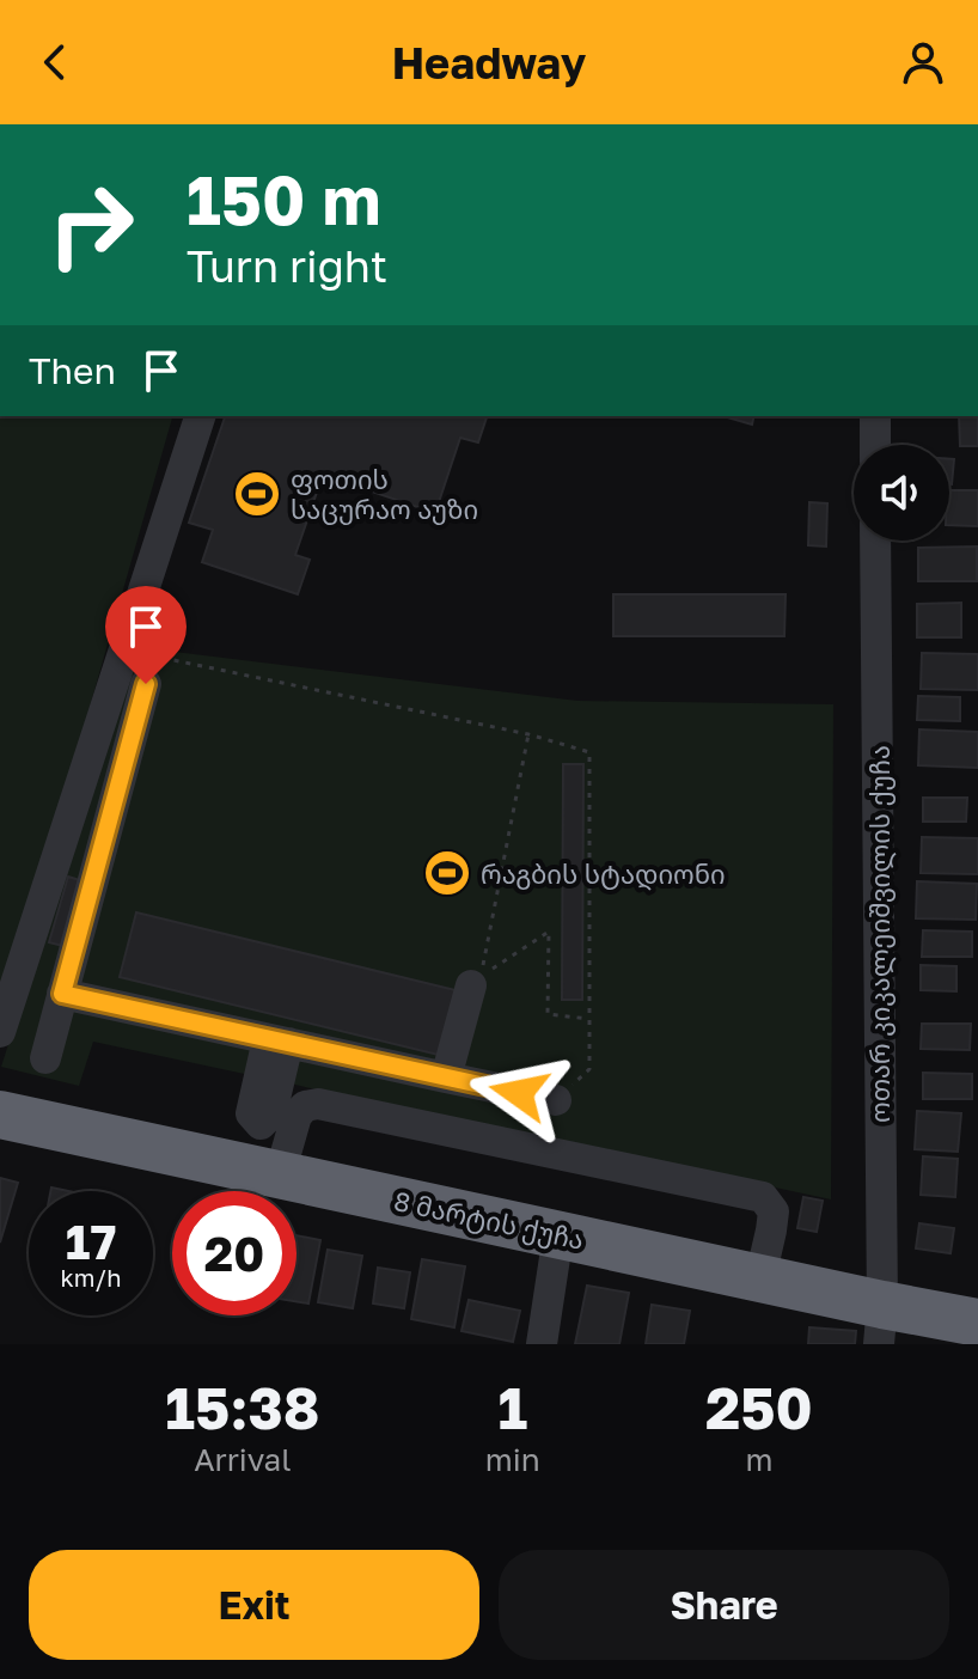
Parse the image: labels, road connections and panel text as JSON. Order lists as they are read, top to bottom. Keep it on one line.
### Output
{"streets":{"highway":["8 მარტის ქუჩა"],"street":["ოთარ კიკალეიშვილის ქუჩა"]},"crossings":[["ოთარ კიკალეიშვილის ქუჩა","8 მარტის ქუჩა"]],"places":{"sports":["ფოთის საცურაო აუზი","რაგბის სტადიონი"]},"page":{"header":"Headway","turn":["150 m","Turn right"],"then":"Then","speed":"17 km/h","limit":"20","eta":["15:38","Arrival","1","min","250","m"],"buttons":["Exit","Share"]}}
